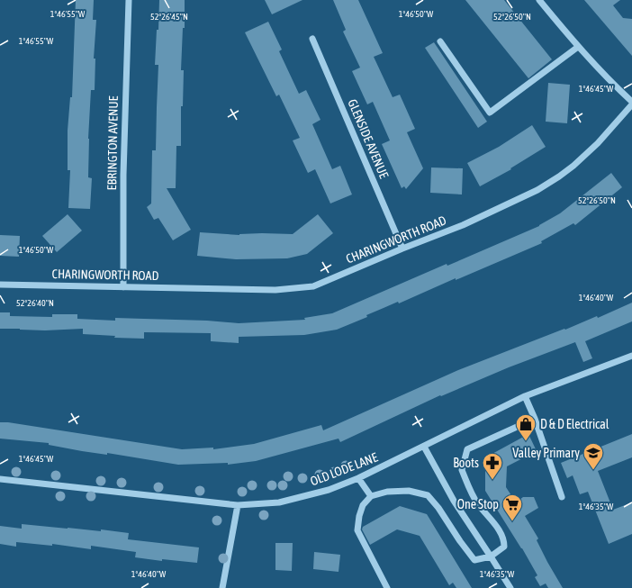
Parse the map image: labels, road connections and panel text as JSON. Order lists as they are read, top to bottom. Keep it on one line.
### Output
{"streets":{"street":["GLENSIDE AVENUE","EBRINGTON AVENUE","CHARINGWORTH ROAD","OLD LODE LANE"]},"crossings":[["GLENSIDE AVENUE","CHARINGWORTH ROAD"],["EBRINGTON AVENUE","CHARINGWORTH ROAD"]],"places":{"shop":["D & D Electrical"],"school or university":["Valley Primary"],"pharmacy":["Boots"],"supermarket":["One Stop"]},"coordinates":["1°46'55\"W","1°46'50\"W","52°26'45\"N","52°26'50\"N","1°46'45\"W","1°46'40\"W","52°26'40\"N","1°46'35\"W"]}
